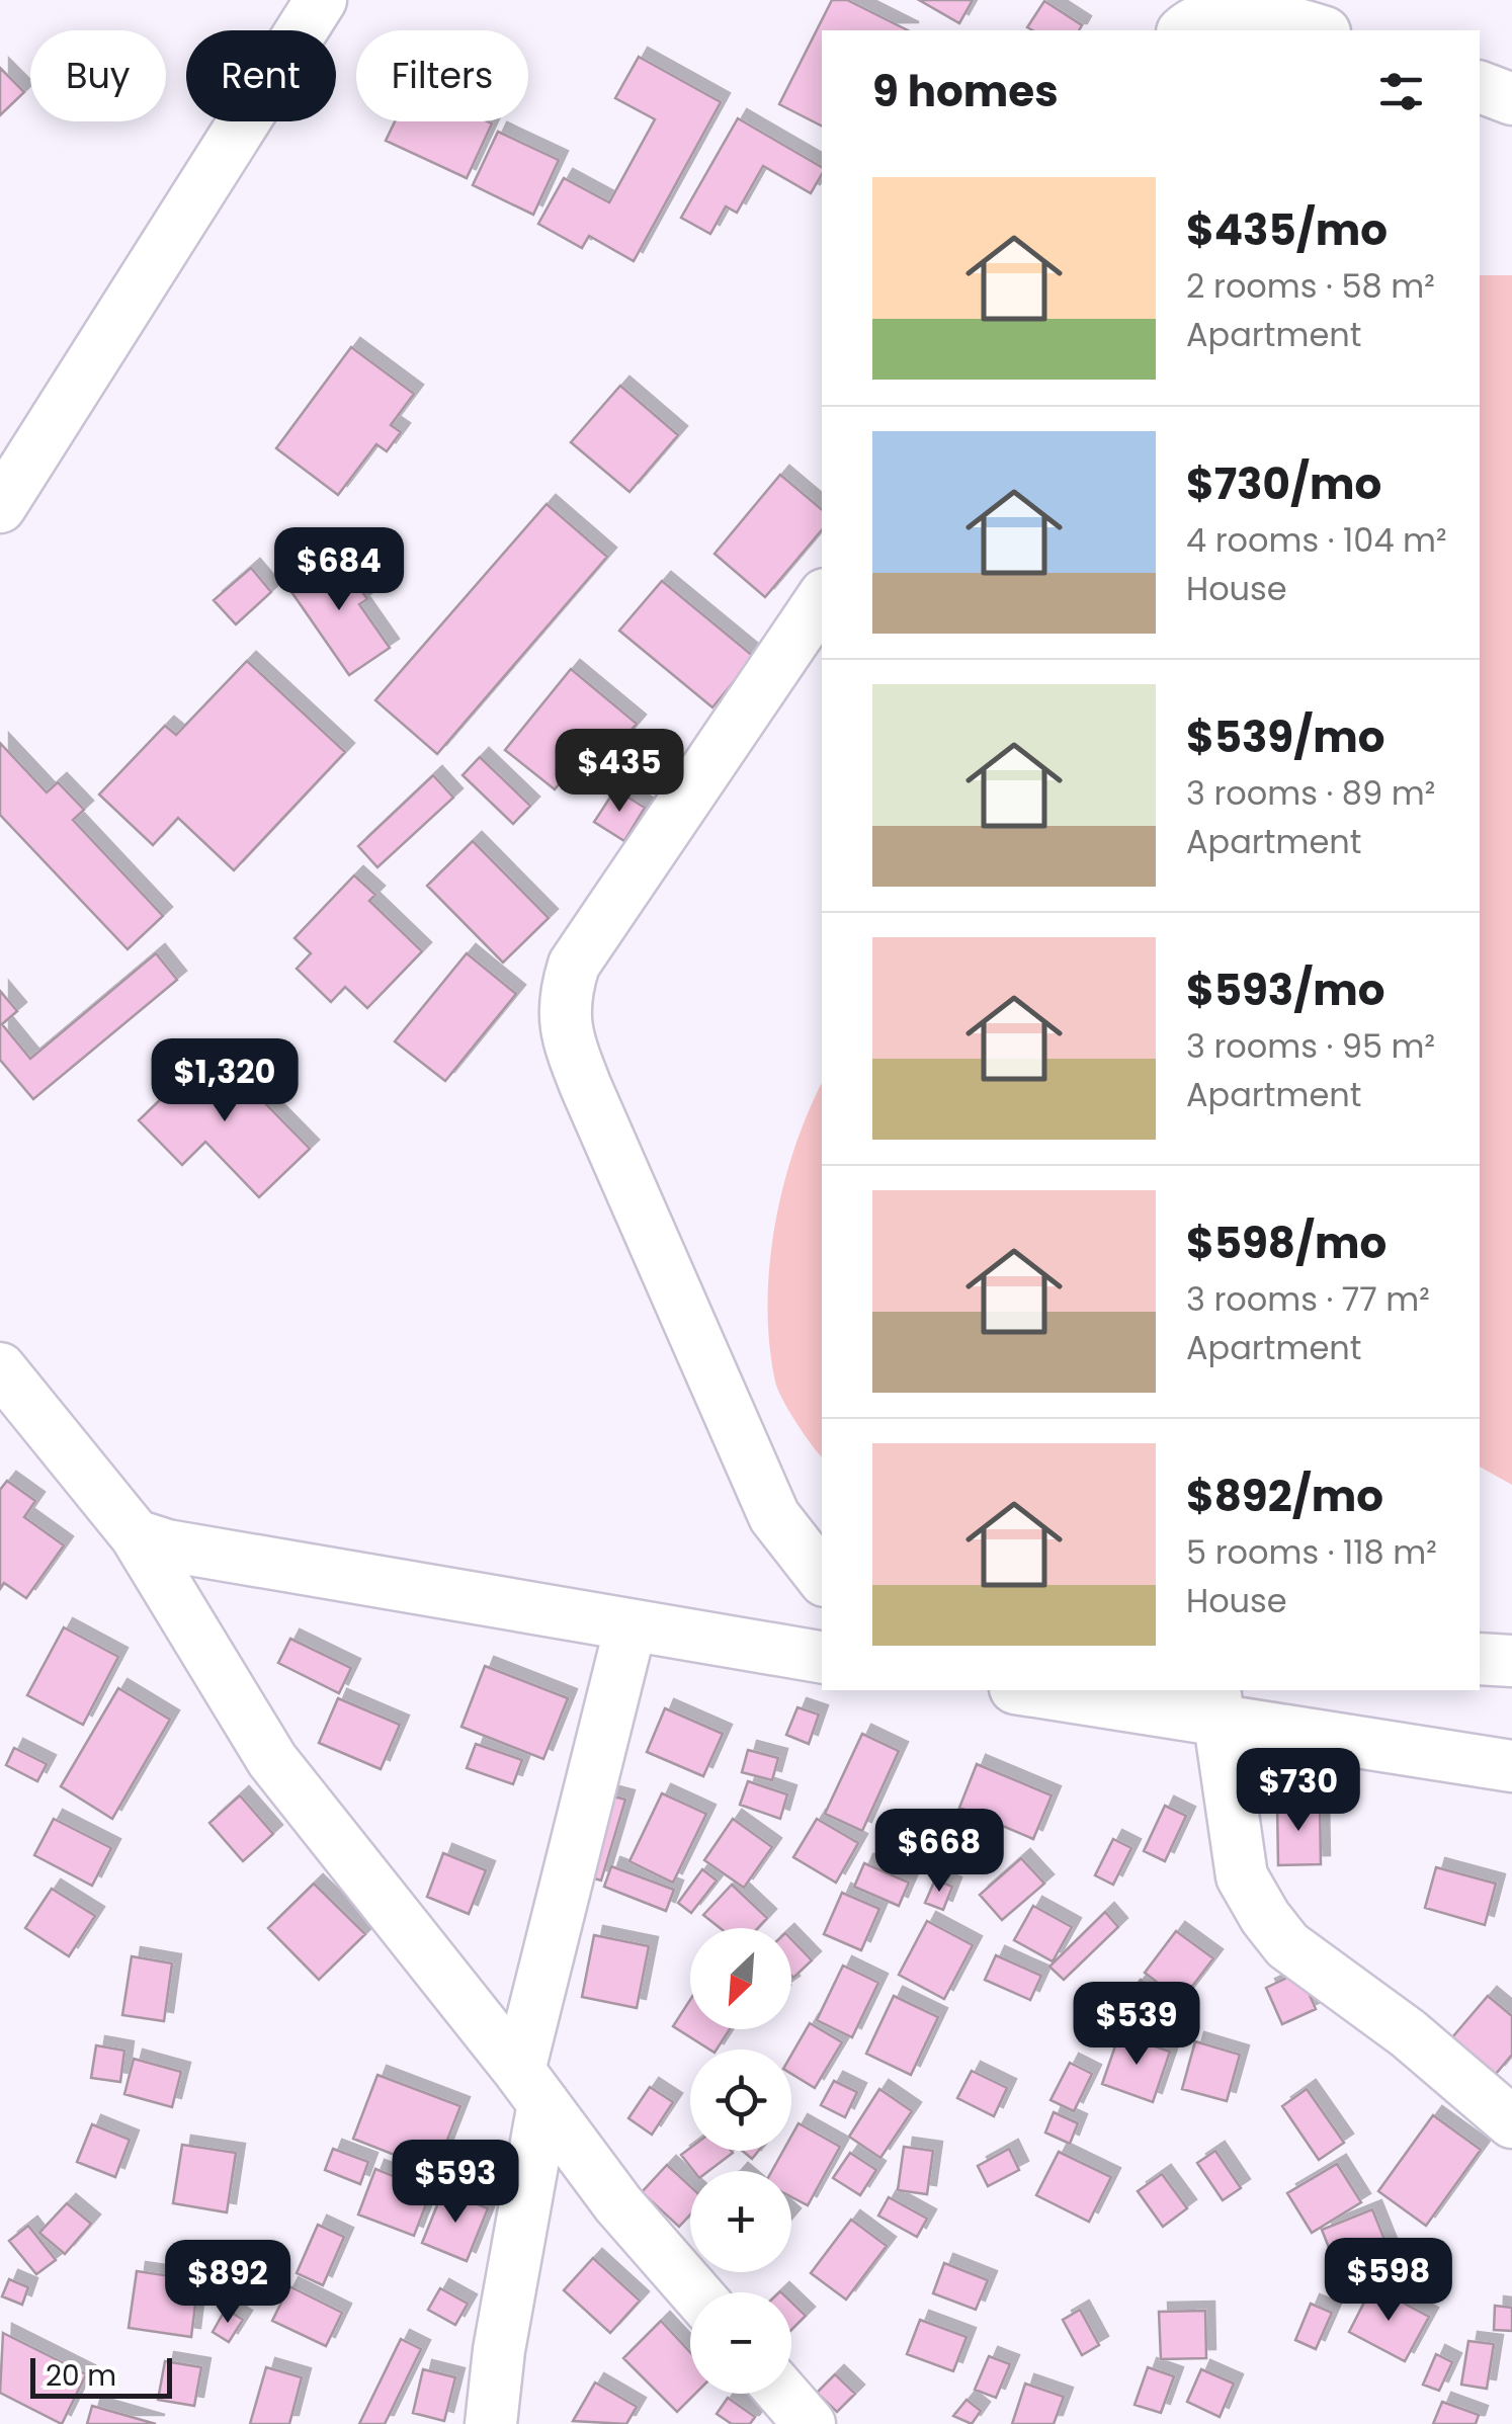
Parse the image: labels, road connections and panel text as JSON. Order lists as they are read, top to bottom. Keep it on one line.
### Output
{"scale_bar":"20 m","north":"bottom left","page":{"chip":["Buy","Rent","Filters"],"heading":"9 homes","list":[{"name":"$435/mo","note":"2 rooms · 58 m² · Apartment"},{"name":"$730/mo","note":"4 rooms · 104 m² · House"},{"name":"$539/mo","note":"3 rooms · 89 m² · Apartment"},{"name":"$593/mo","note":"3 rooms · 95 m² · Apartment"},{"name":"$598/mo","note":"3 rooms · 77 m² · Apartment"},{"name":"$892/mo","note":"5 rooms · 118 m² · House"}],"price":["$684","$435","$1,320","$730","$668","$539","$593","$598","$892"],"map_buttons":["+","−"],"scale":"20 m"}}
